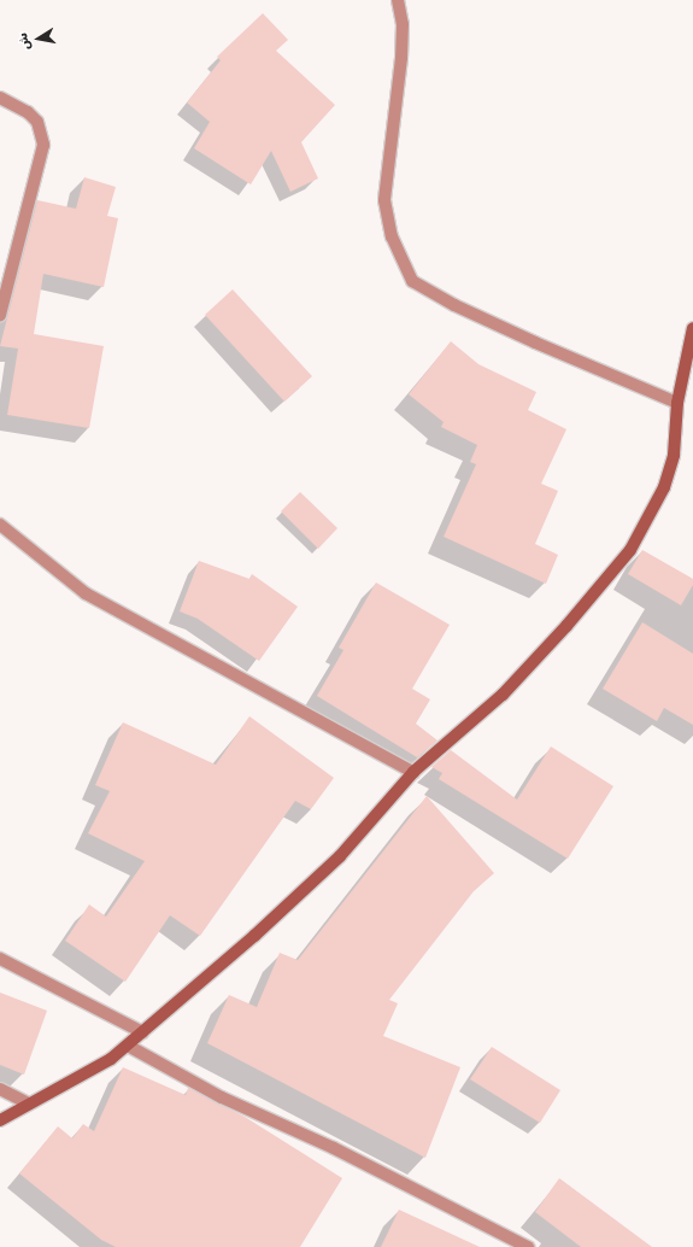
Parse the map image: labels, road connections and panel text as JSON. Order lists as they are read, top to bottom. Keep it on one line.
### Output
{"north":"left"}
